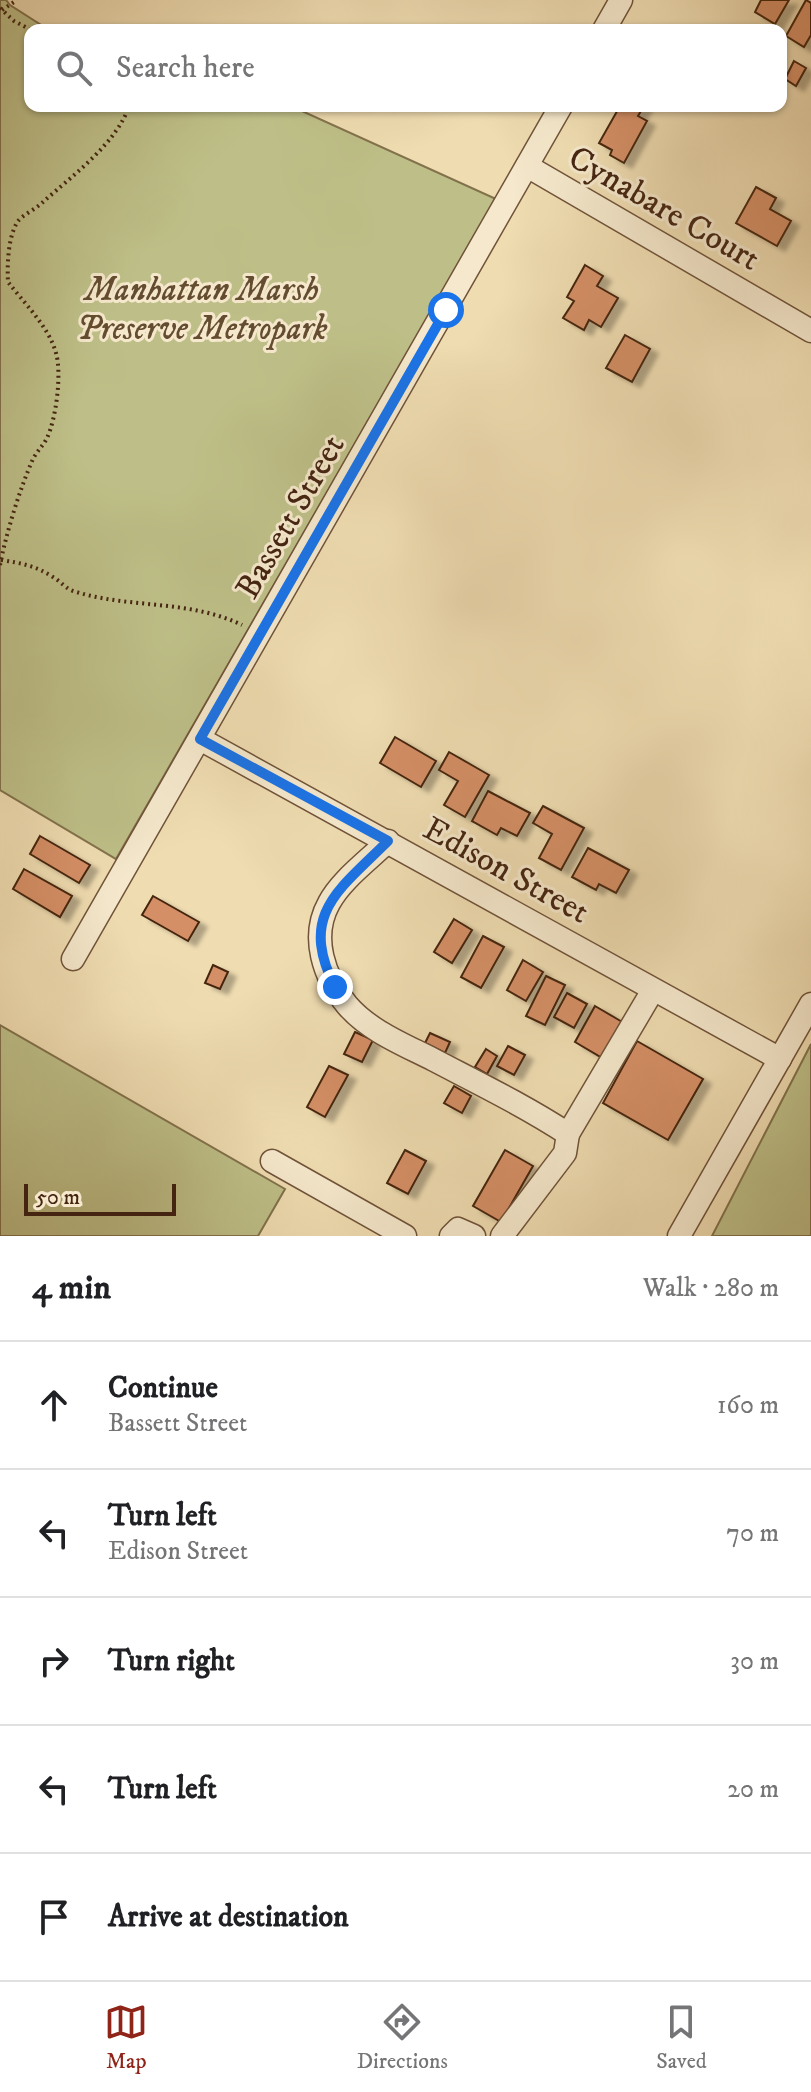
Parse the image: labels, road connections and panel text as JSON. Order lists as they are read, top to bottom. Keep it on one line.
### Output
{"streets":{"street":["Cynabare Court","Bassett Street","Edison Street"]},"crossings":[["Cynabare Court","Bassett Street"],["Bassett Street","Edison Street"]],"parks":["Manhattan Marsh Preserve Metropark"],"scale_bar":"50 m","page":{"search":"Search here","scale":"50 m","heading":["4 min","Walk · 280 m"],"list":[["Continue","Bassett Street","160 m"],["Turn left","Edison Street","70 m"],["Turn right","30 m"],["Turn left","20 m"],"Arrive at destination"],"nav":["Map","Directions","Saved"]}}
